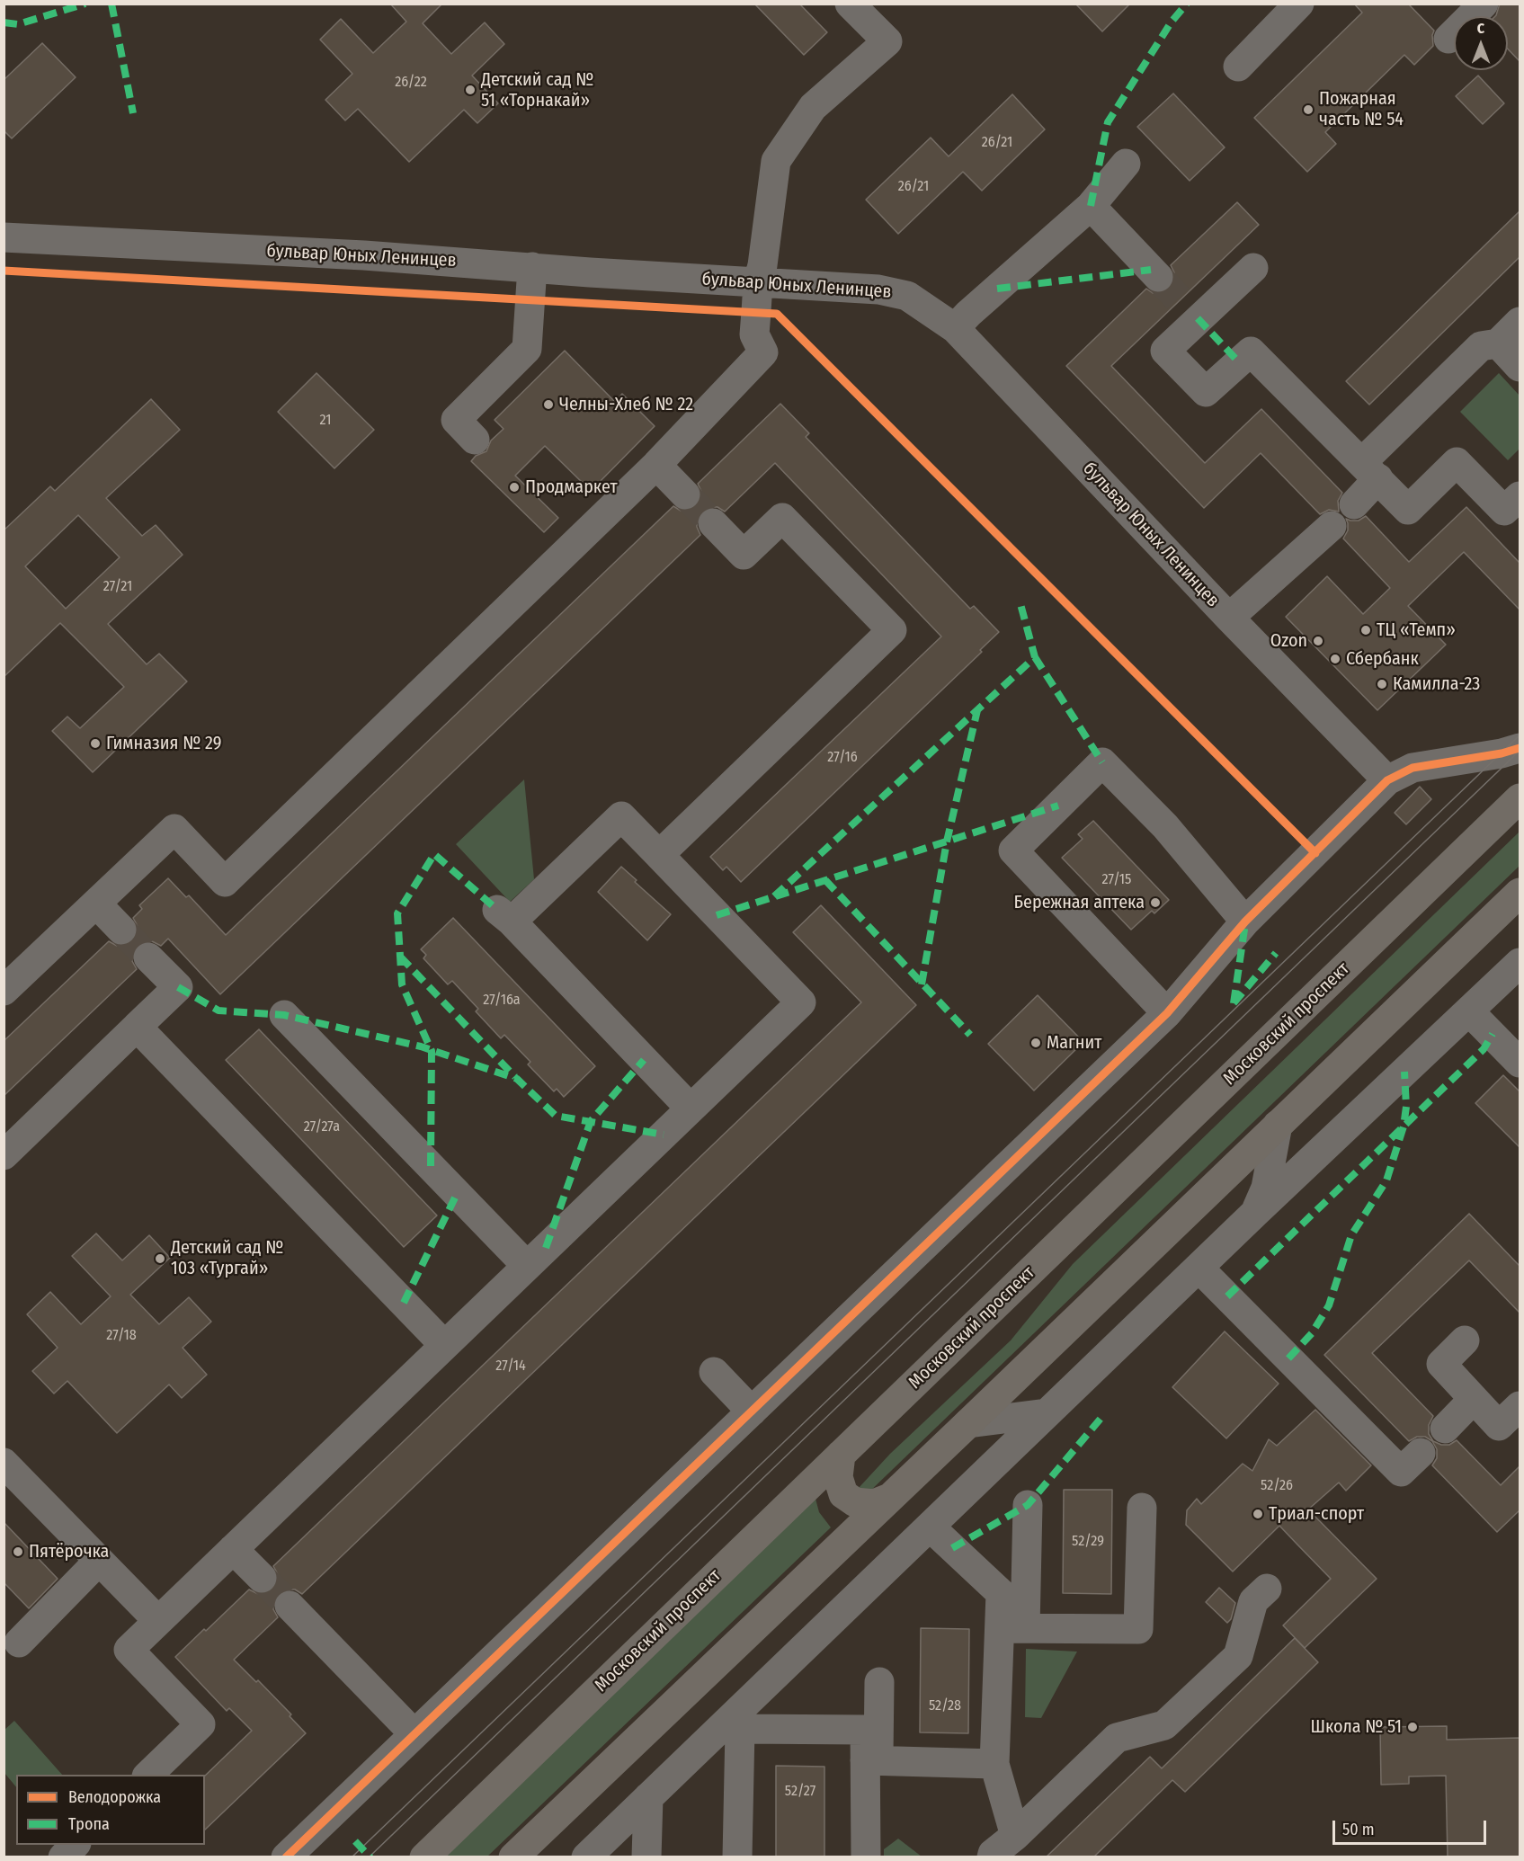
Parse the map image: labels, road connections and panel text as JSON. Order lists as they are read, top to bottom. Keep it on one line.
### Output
{"streets":{"main road":["Московский проспект"],"street":["бульвар Юных Ленинцев"]},"places":["Детский сад № 51 «Торнакай»","Пожарная часть № 54","Челны-Хлеб № 22","Продмаркет","ТЦ «Темп»","Ozon","Сбербанк","Камилла-23","Гимназия № 29","Бережная аптека","Магнит","Детский сад № 103 «Тургай»","Триал-спорт","Пятёрочка","Школа № 51"],"house_numbers":["26/22","26/21","26/21","21","27/21","27/16","27/15","27/16а","27/27а","27/18","27/14","52/26","52/29","52/28","52/27"],"legend":["Велодорожка","Тропа"],"scale_bar":"50 m","north":"top"}
